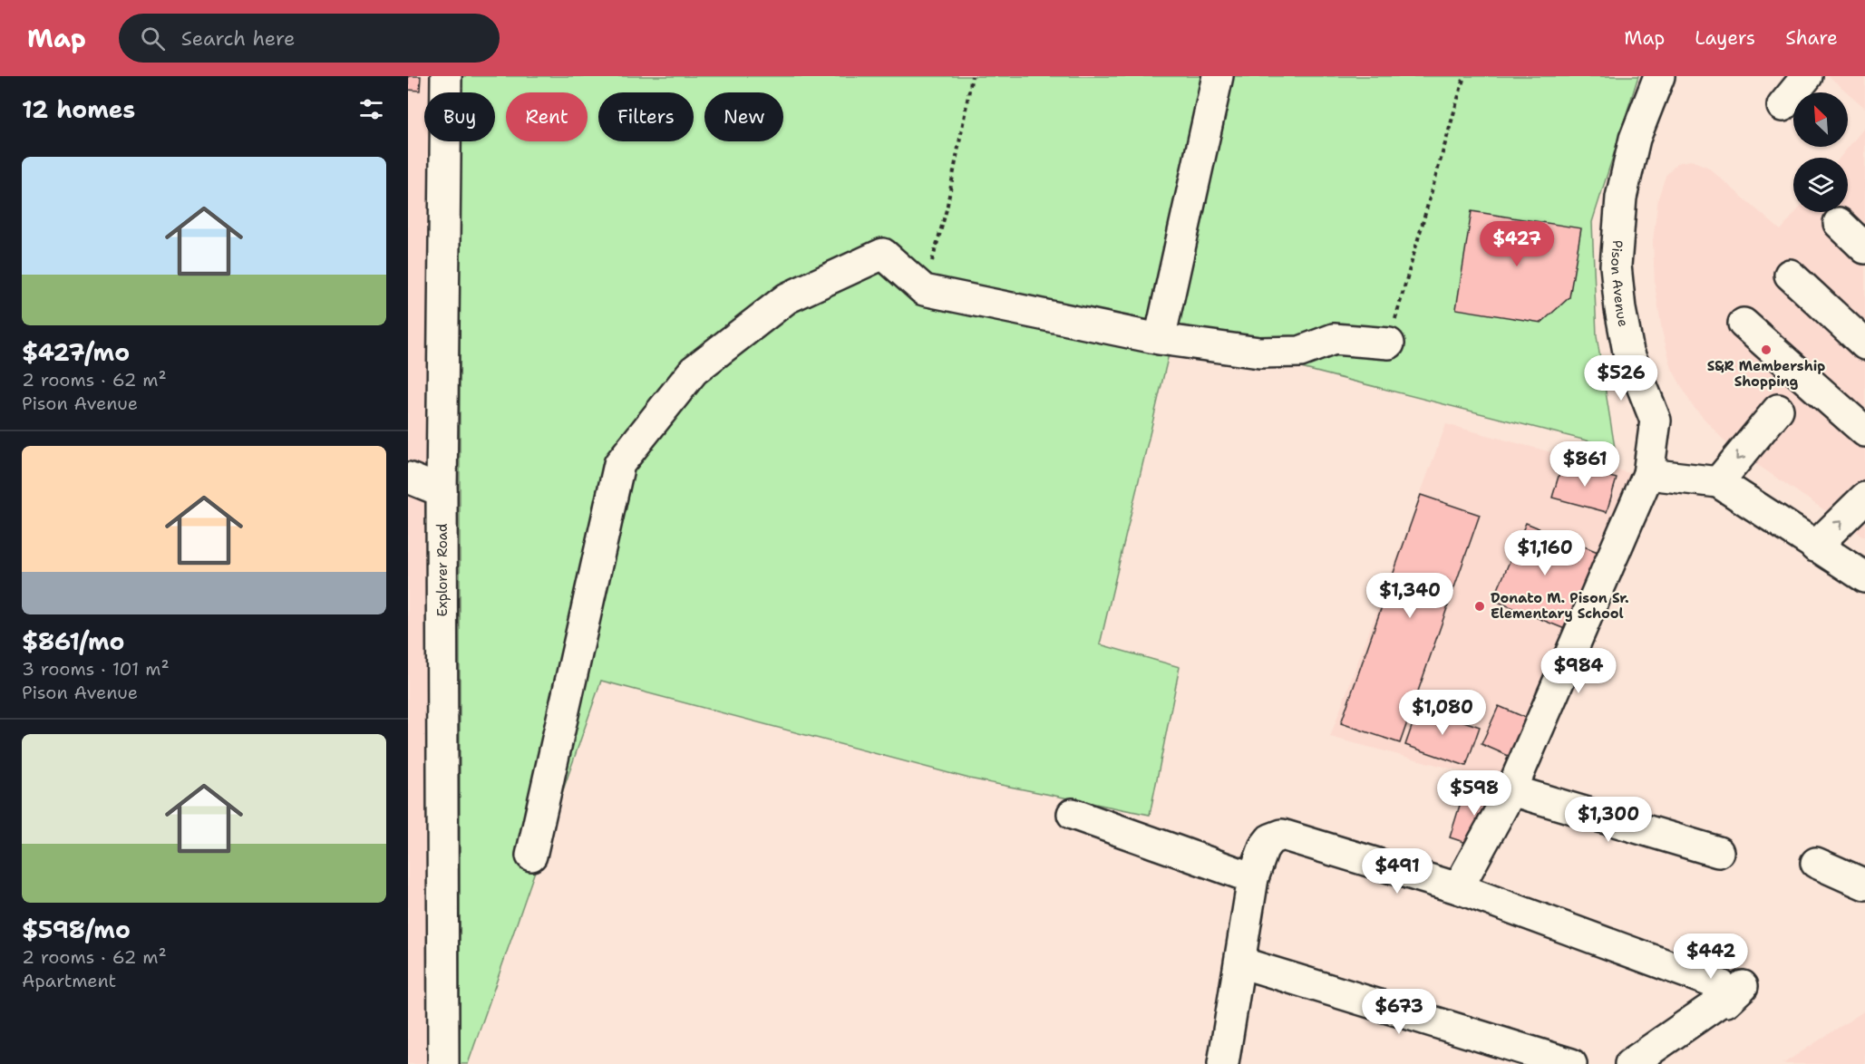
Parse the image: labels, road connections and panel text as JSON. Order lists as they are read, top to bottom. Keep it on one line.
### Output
{"streets":{"street":["Pison Avenue","Explorer Road"]},"places":["S&R Membership Shopping","Donato M. Pison Sr. Elementary School"],"north":"top left","page":{"header":"Map","search":"Search here","nav":["Map","Layers","Share"],"heading":"12 homes","chip":["Buy","Rent","Filters","New"],"list":[{"name":"$427/mo","note":"2 rooms · 62 m² · Pison Avenue"},{"name":"$861/mo","note":"3 rooms · 101 m² · Pison Avenue"},{"name":"$598/mo","note":"2 rooms · 62 m² · Apartment"}],"price":["$427","$526","$861","$1,160","$1,340","$984","$1,080","$598","$1,300","$491","$442","$673"]}}
